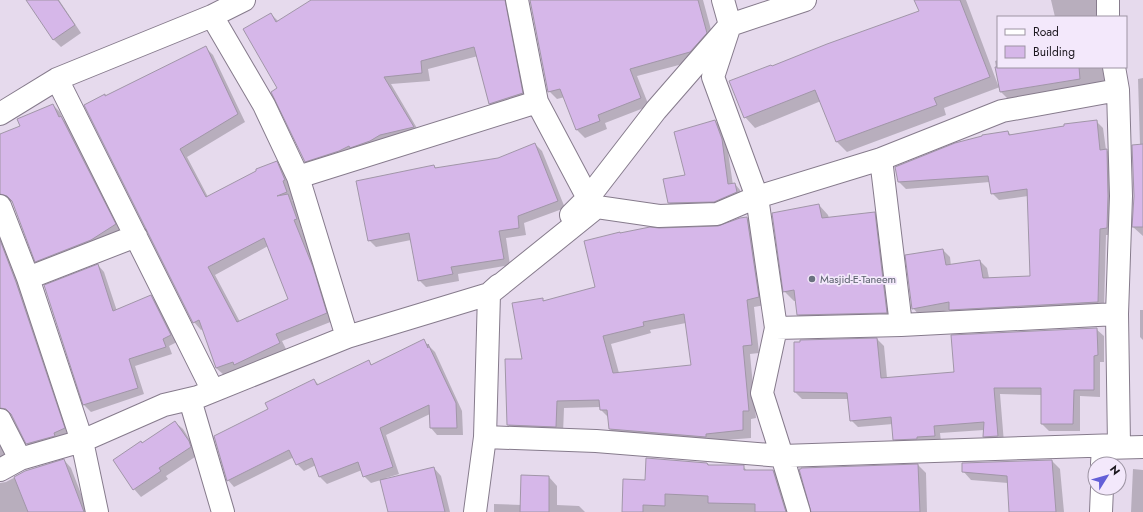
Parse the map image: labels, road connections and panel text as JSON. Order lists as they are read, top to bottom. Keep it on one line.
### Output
{"places":["Masjid-E-Taneem"],"legend":["Road","Building"],"north":"top right"}
